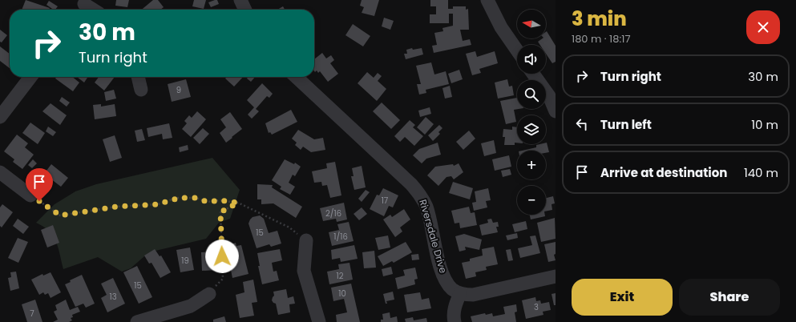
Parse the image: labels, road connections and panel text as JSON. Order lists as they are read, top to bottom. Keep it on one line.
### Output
{"streets":{"street":["Riversdale Drive"]},"house_numbers":["9","17","2/16","15","1/16","19","12","15","10","13","3","7"],"north":"left","page":{"heading":["3 min","180 m · 18:17"],"map_buttons":["+","−"],"turn":["30 m","Turn right"],"list":[{"name":"Turn right","value":"30 m"},{"name":"Turn left","value":"10 m"},{"name":"Arrive at destination","value":"140 m"}],"buttons":["Exit","Share"]}}
